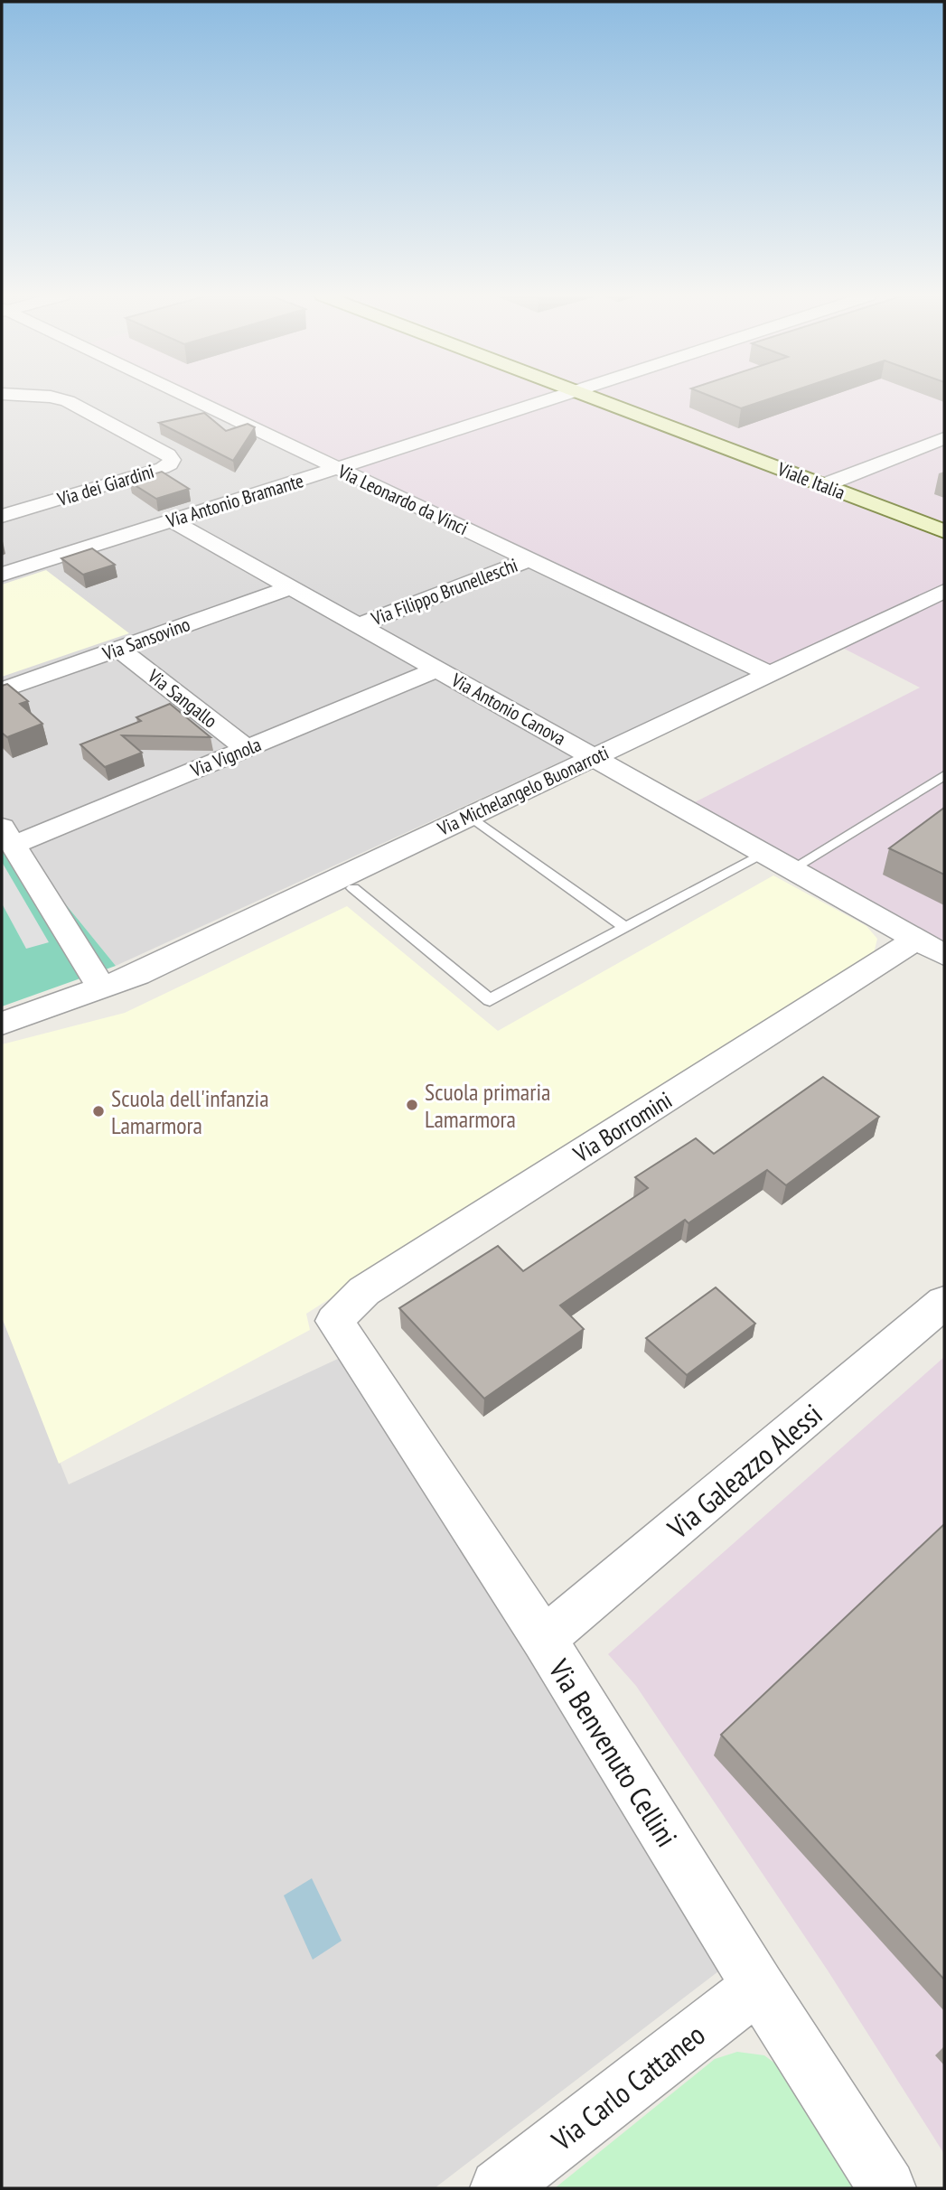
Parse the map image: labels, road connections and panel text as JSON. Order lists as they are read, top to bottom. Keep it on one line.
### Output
{"streets":{"street":["Viale Italia","Via dei Giardini","Via Leonardo da Vinci","Via Antonio Bramante","Via Filippo Brunelleschi","Via Sansovino","Via Sangallo","Via Antonio Canova","Via Vignola","Via Michelangelo Buonarroti","Via Borromini","Via Galeazzo Alessi","Via Benvenuto Cellini","Via Carlo Cattaneo"]},"crossings":[["Via Leonardo da Vinci","Via Antonio Bramante"],["Via Leonardo da Vinci","Via Filippo Brunelleschi"],["Via Leonardo da Vinci","Via Michelangelo Buonarroti"],["Via Antonio Bramante","Via Antonio Canova"],["Via Filippo Brunelleschi","Via Antonio Canova"],["Via Sansovino","Via Sangallo"],["Via Sansovino","Via Antonio Canova"],["Via Sangallo","Via Vignola"],["Via Antonio Canova","Via Vignola"],["Via Antonio Canova","Via Michelangelo Buonarroti"],["Via Antonio Canova","Via Borromini"],["Via Borromini","Via Benvenuto Cellini"],["Via Galeazzo Alessi","Via Benvenuto Cellini"],["Via Benvenuto Cellini","Via Carlo Cattaneo"]],"places":["Scuola primaria Lamarmora","Scuola dell'infanzia Lamarmora"]}
